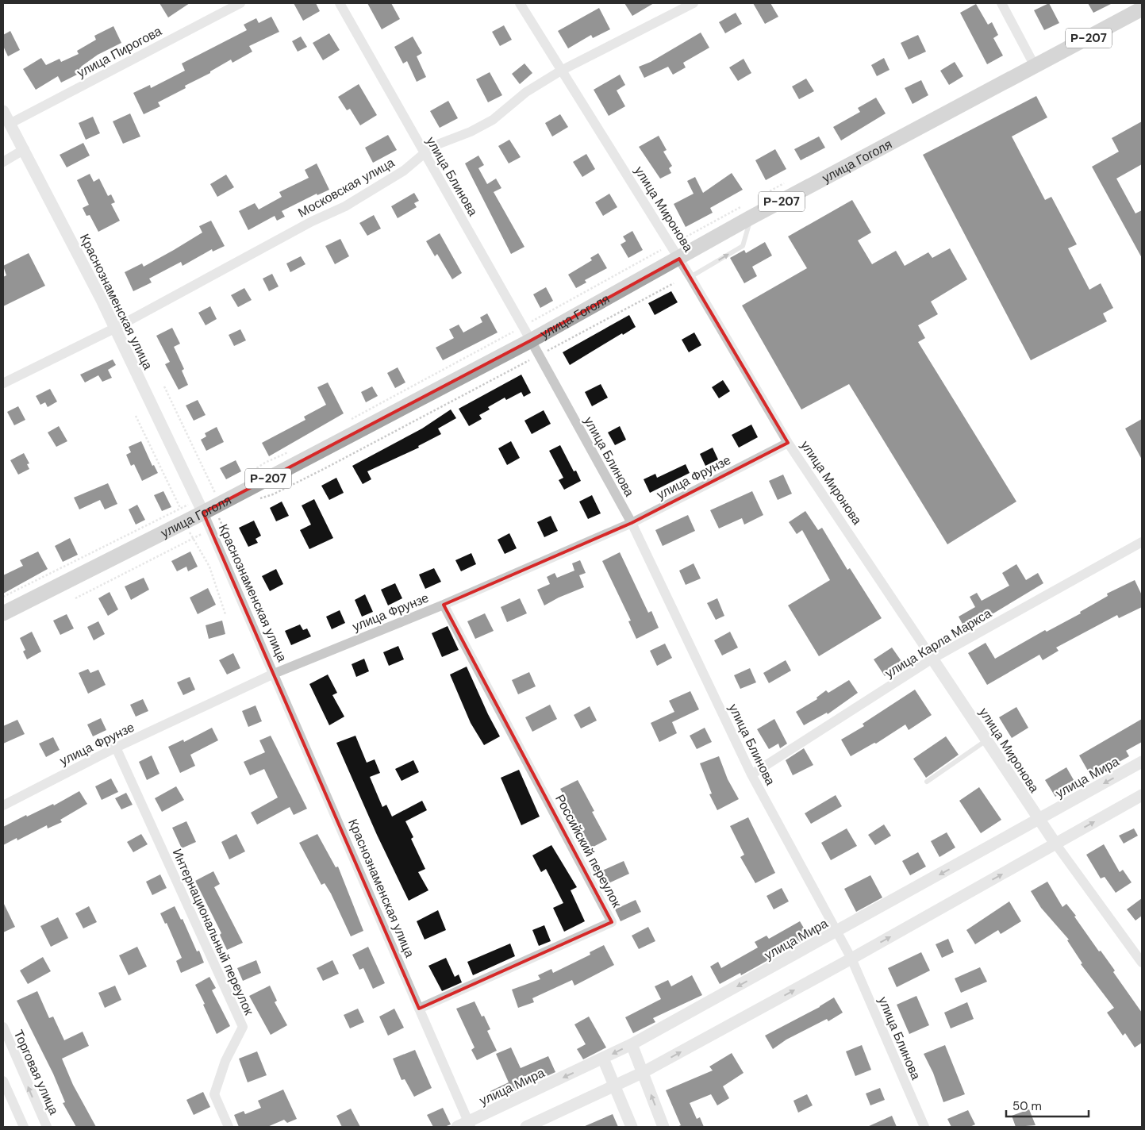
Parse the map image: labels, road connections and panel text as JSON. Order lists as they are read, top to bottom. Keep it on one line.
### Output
{"streets":{"main road":["Р-207","улица Гоголя"],"street":["улица Пирогова","улица Блинова","Московская улица","улица Миронова","Краснознаменская улица","улица Фрунзе","улица Карла Маркса","улица Мира","Российский переулок","Интернациональный переулок","Торговая улица"]},"crossings":[["улица Пирогова","Краснознаменская улица"],["улица Гоголя","улица Блинова"],["улица Гоголя","улица Миронова"],["улица Гоголя","Краснознаменская улица"],["улица Блинова","Московская улица"],["улица Блинова","улица Фрунзе"],["улица Блинова","улица Карла Маркса"],["улица Блинова","улица Мира"],["Московская улица","улица Миронова"],["Московская улица","Краснознаменская улица"],["улица Миронова","улица Фрунзе"],["улица Миронова","улица Карла Маркса"],["улица Миронова","улица Мира"],["Краснознаменская улица","улица Фрунзе"],["Краснознаменская улица","улица Мира"],["Краснознаменская улица","Российский переулок"],["улица Фрунзе","Российский переулок"],["улица Фрунзе","Интернациональный переулок"]],"scale_bar":"50 m"}
